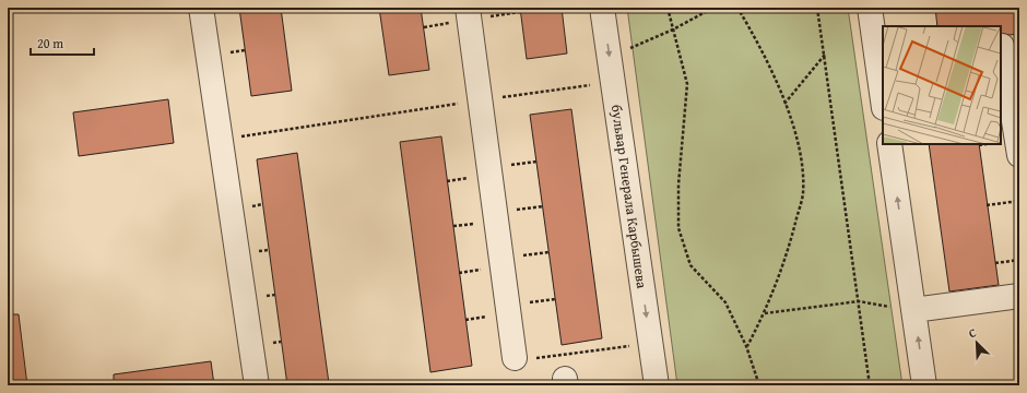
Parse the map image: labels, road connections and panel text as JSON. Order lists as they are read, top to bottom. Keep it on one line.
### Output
{"streets":{"street":["бульвар Генерала Карбышева"]},"scale_bar":"20 m","north":"top left"}
